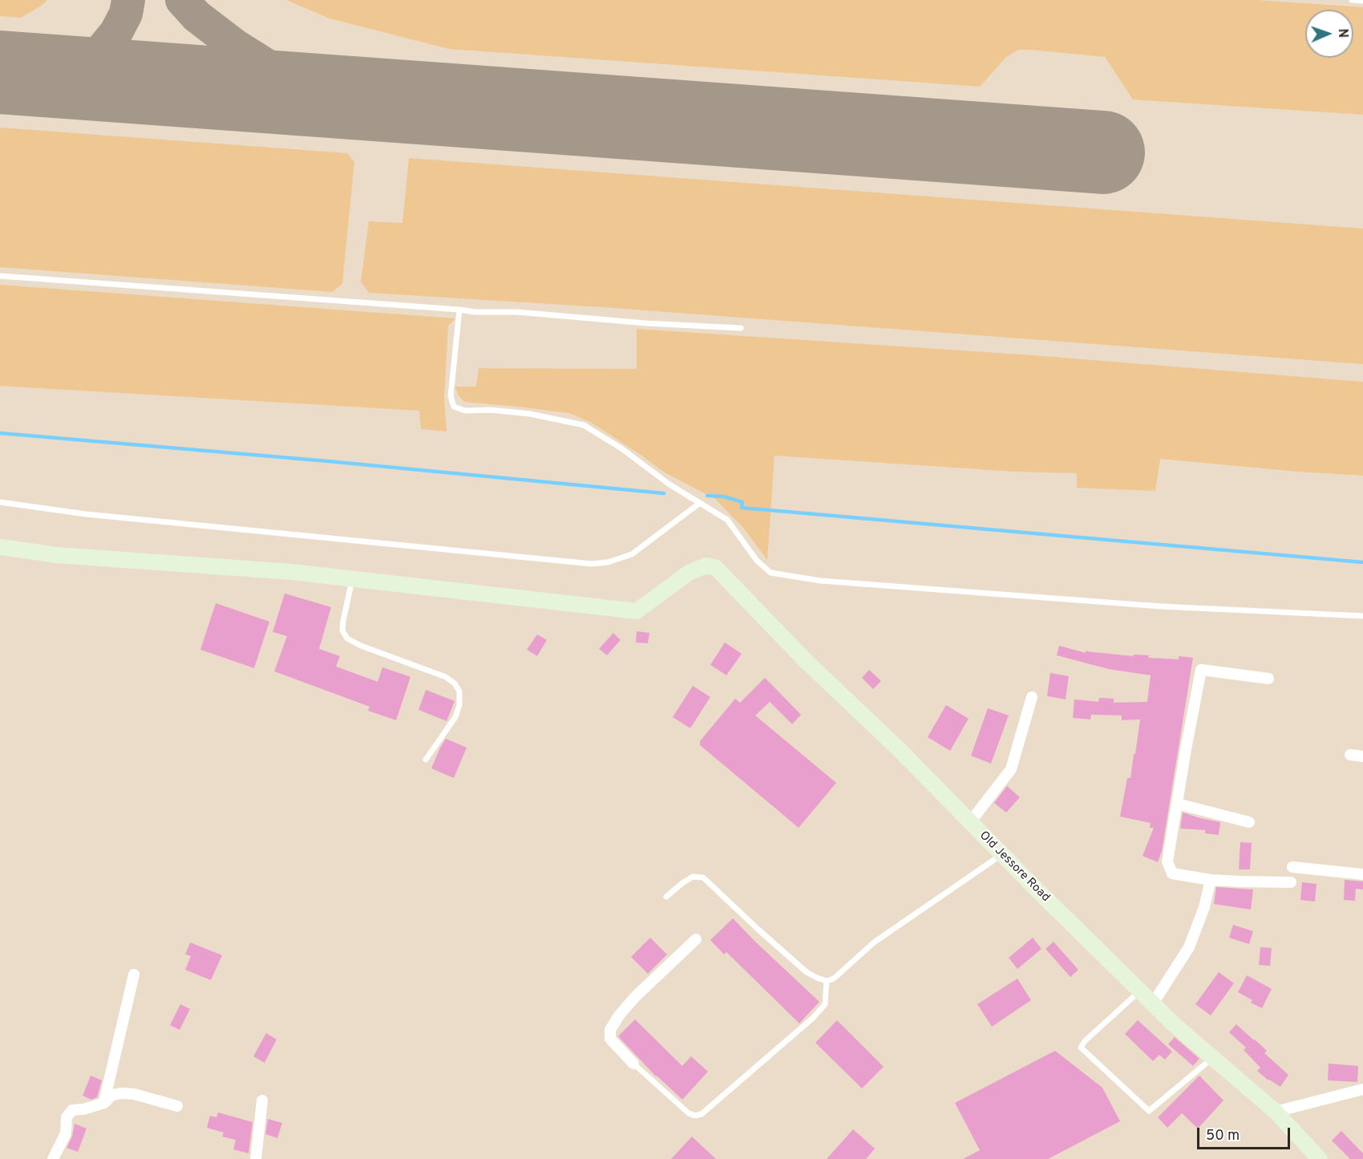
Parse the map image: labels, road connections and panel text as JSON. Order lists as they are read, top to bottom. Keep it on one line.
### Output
{"streets":{"street":["Old Jessore Road"]},"scale_bar":"50 m","north":"right"}
